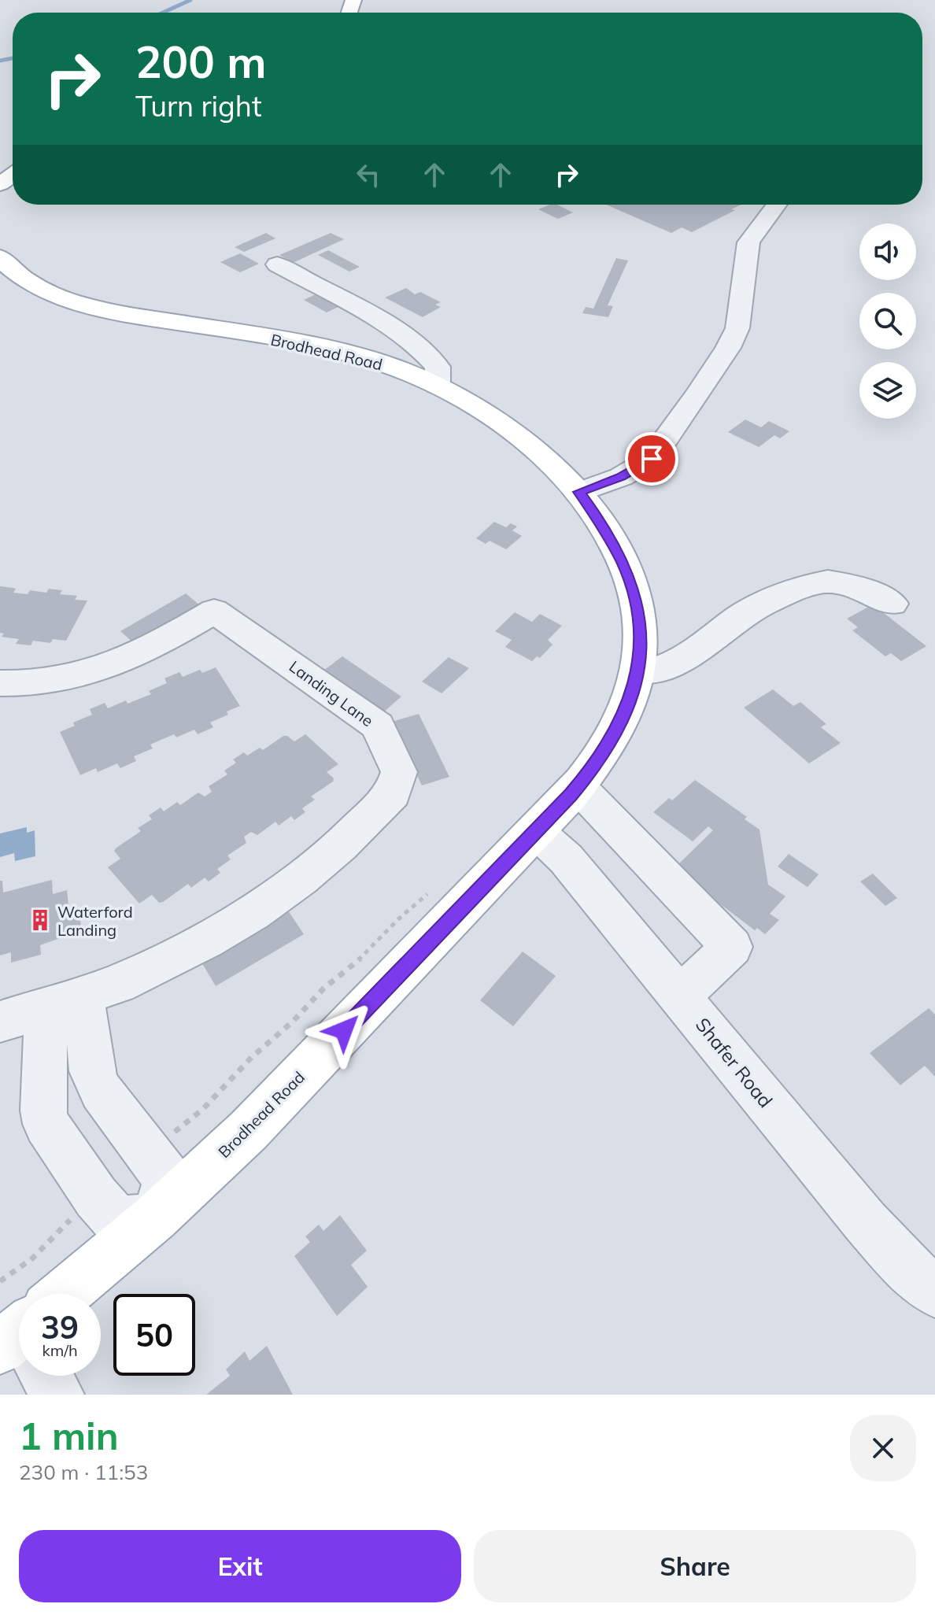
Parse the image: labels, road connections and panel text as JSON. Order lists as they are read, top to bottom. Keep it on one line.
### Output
{"streets":{"main road":["Brodhead Road"],"street":["Landing Lane","Shafer Road"]},"crossings":[["Brodhead Road","Shafer Road"]],"places":{"building":["Waterford Landing"]},"page":{"turn":["200 m","Turn right"],"speed":"39 km/h","limit":"50","heading":["1 min","230 m · 11:53"],"buttons":["Exit","Share"]}}
